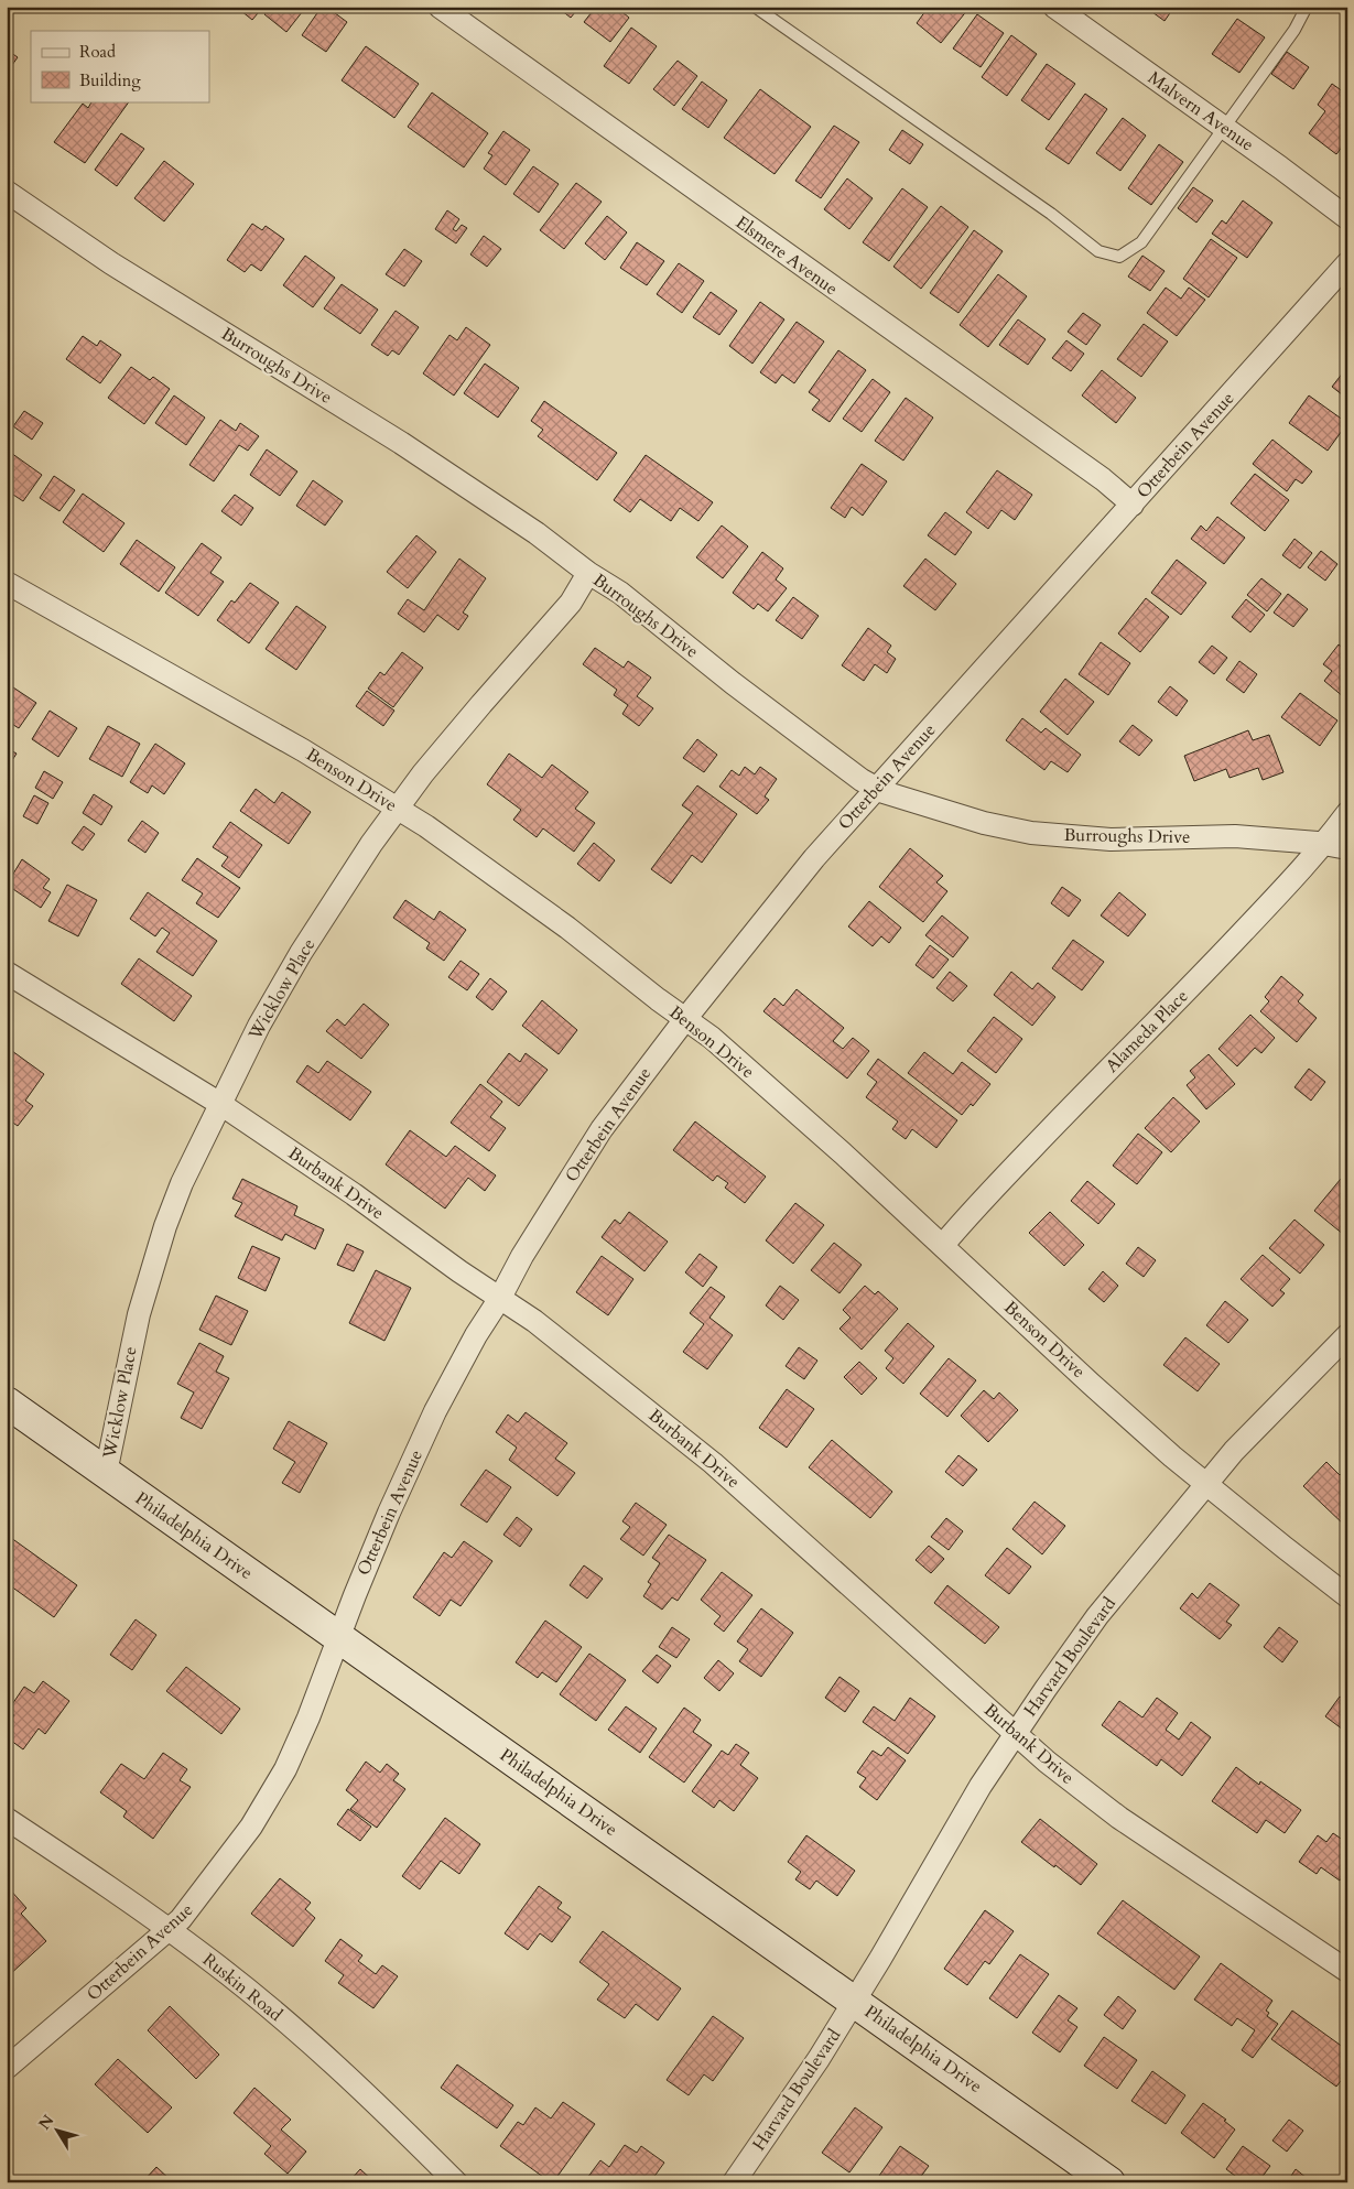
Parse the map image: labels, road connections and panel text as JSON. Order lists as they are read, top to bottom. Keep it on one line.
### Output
{"streets":{"main road":["Philadelphia Drive"],"street":["Malvern Avenue","Elsmere Avenue","Burroughs Drive","Otterbein Avenue","Benson Drive","Wicklow Place","Alameda Place","Burbank Drive","Harvard Boulevard","Ruskin Road"]},"crossings":[["Elsmere Avenue","Otterbein Avenue"],["Burroughs Drive","Otterbein Avenue"],["Burroughs Drive","Wicklow Place"],["Burroughs Drive","Alameda Place"],["Otterbein Avenue","Benson Drive"],["Otterbein Avenue","Burbank Drive"],["Otterbein Avenue","Philadelphia Drive"],["Otterbein Avenue","Ruskin Road"],["Benson Drive","Wicklow Place"],["Benson Drive","Alameda Place"],["Benson Drive","Harvard Boulevard"],["Wicklow Place","Burbank Drive"],["Wicklow Place","Philadelphia Drive"],["Burbank Drive","Harvard Boulevard"],["Philadelphia Drive","Harvard Boulevard"]],"legend":["Road","Building"],"north":"top left"}
